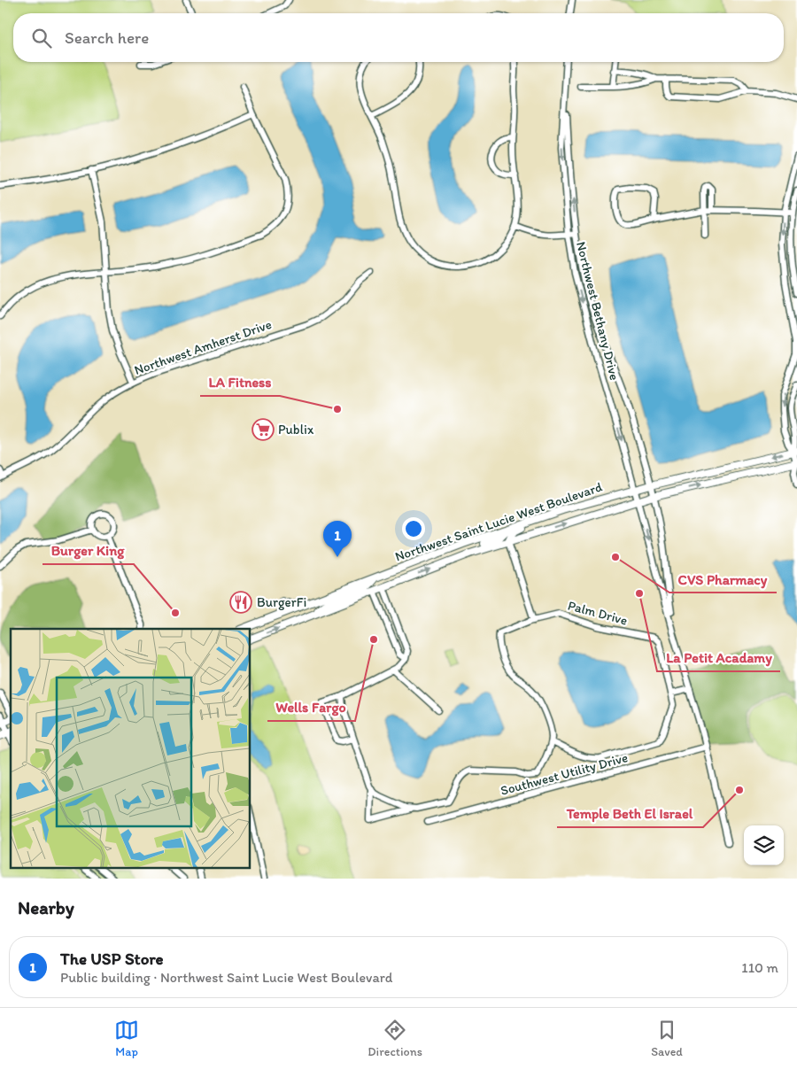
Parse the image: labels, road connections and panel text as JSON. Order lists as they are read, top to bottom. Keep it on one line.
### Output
{"streets":{"main road":["Northwest Saint Lucie West Boulevard"],"street":["Northwest Bethany Drive","Northwest Amherst Drive","Palm Drive","Southwest Utility Drive"]},"crossings":[["Northwest Bethany Drive","Northwest Saint Lucie West Boulevard"]],"places":{"other":["LA Fitness","CVS Pharmacy","La Petit Acadamy","Burger King","Wells Fargo","Temple Beth El Israel"],"supermarket":["Publix"],"restaurant":["BurgerFi"]},"page":{"search":"Search here","pins":"1","heading":"Nearby","list":[{"mark":"1","name":"The USP Store","note":"Public building · Northwest Saint Lucie West Boulevard","value":"110 m"}],"nav":["Map","Directions","Saved"]}}
